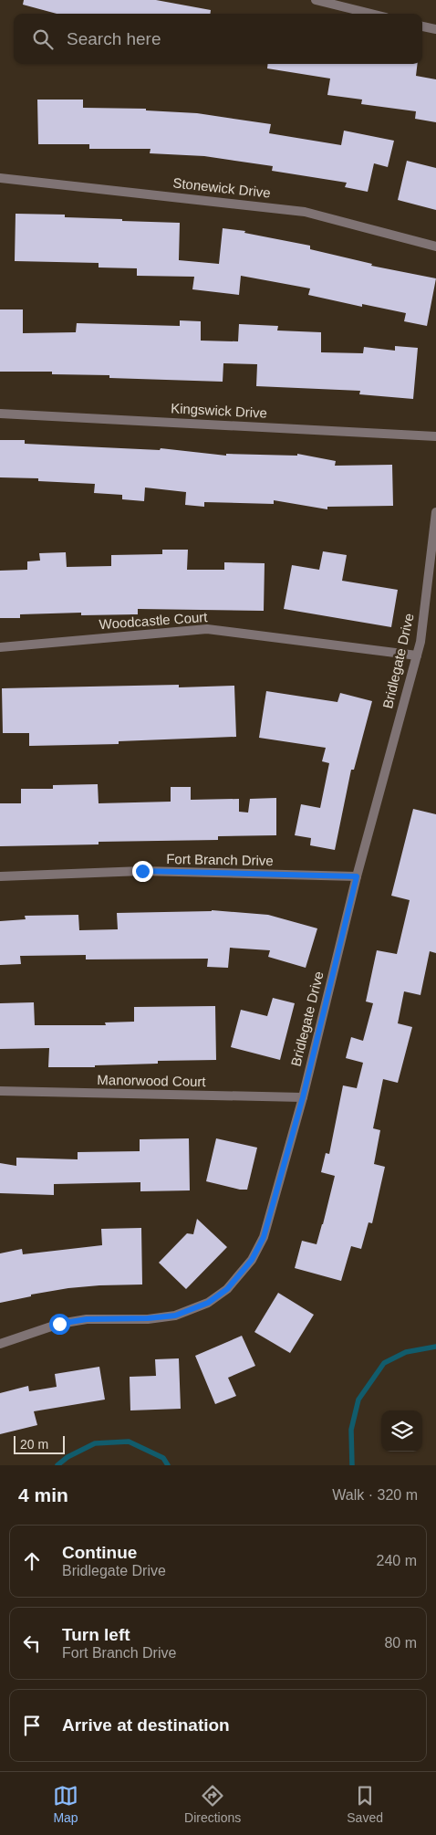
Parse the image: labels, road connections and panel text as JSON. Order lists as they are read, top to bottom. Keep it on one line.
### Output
{"streets":{"street":["Stonewick Drive","Kingswick Drive","Woodcastle Court","Bridlegate Drive","Fort Branch Drive","Manorwood Court"]},"crossings":[["Woodcastle Court","Bridlegate Drive"],["Bridlegate Drive","Fort Branch Drive"],["Bridlegate Drive","Manorwood Court"]],"scale_bar":"20 m","page":{"search":"Search here","scale":"20 m","heading":["4 min","Walk · 320 m"],"list":[["Continue","Bridlegate Drive","240 m"],["Turn left","Fort Branch Drive","80 m"],"Arrive at destination"],"nav":["Map","Directions","Saved"]}}
